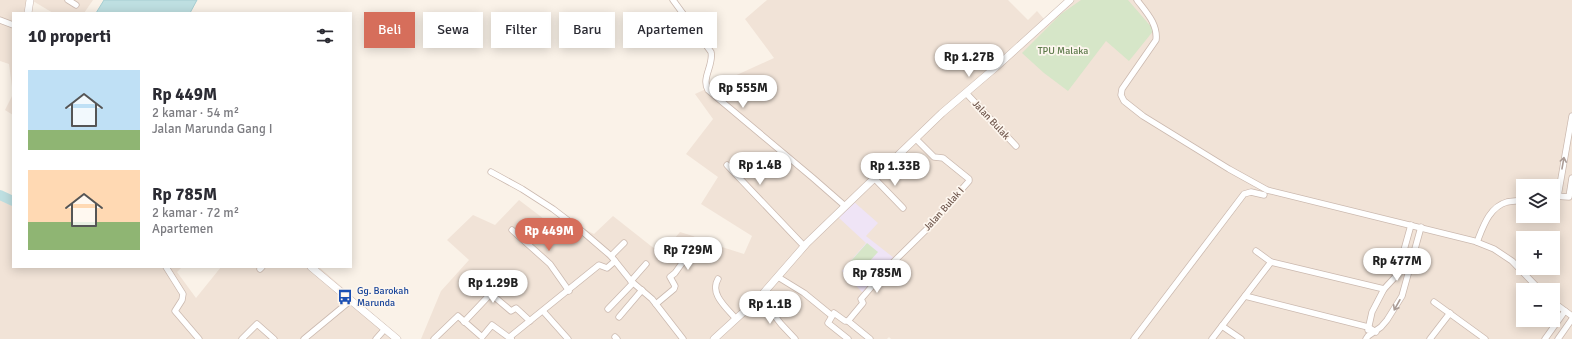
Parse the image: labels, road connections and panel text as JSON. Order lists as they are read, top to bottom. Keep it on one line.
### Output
{"streets":{"street":["Jalan Bulak","Jalan Bulak I"]},"parks":["TPU Malaka"],"places":{"bus stop":["Gg. Barokah Marunda"]},"page":{"chip":["Beli","Sewa","Filter","Baru","Apartemen"],"heading":"10 properti","price":["Rp 1.27B","Rp 555M","Rp 1.4B","Rp 1.33B","Rp 449M","Rp 729M","Rp 477M","Rp 785M","Rp 1.29B","Rp 1.1B"],"list":[{"name":"Rp 449M","note":"2 kamar · 54 m² · Jalan Marunda Gang I"},{"name":"Rp 785M","note":"2 kamar · 72 m² · Apartemen"}],"map_buttons":["+","−"]}}
